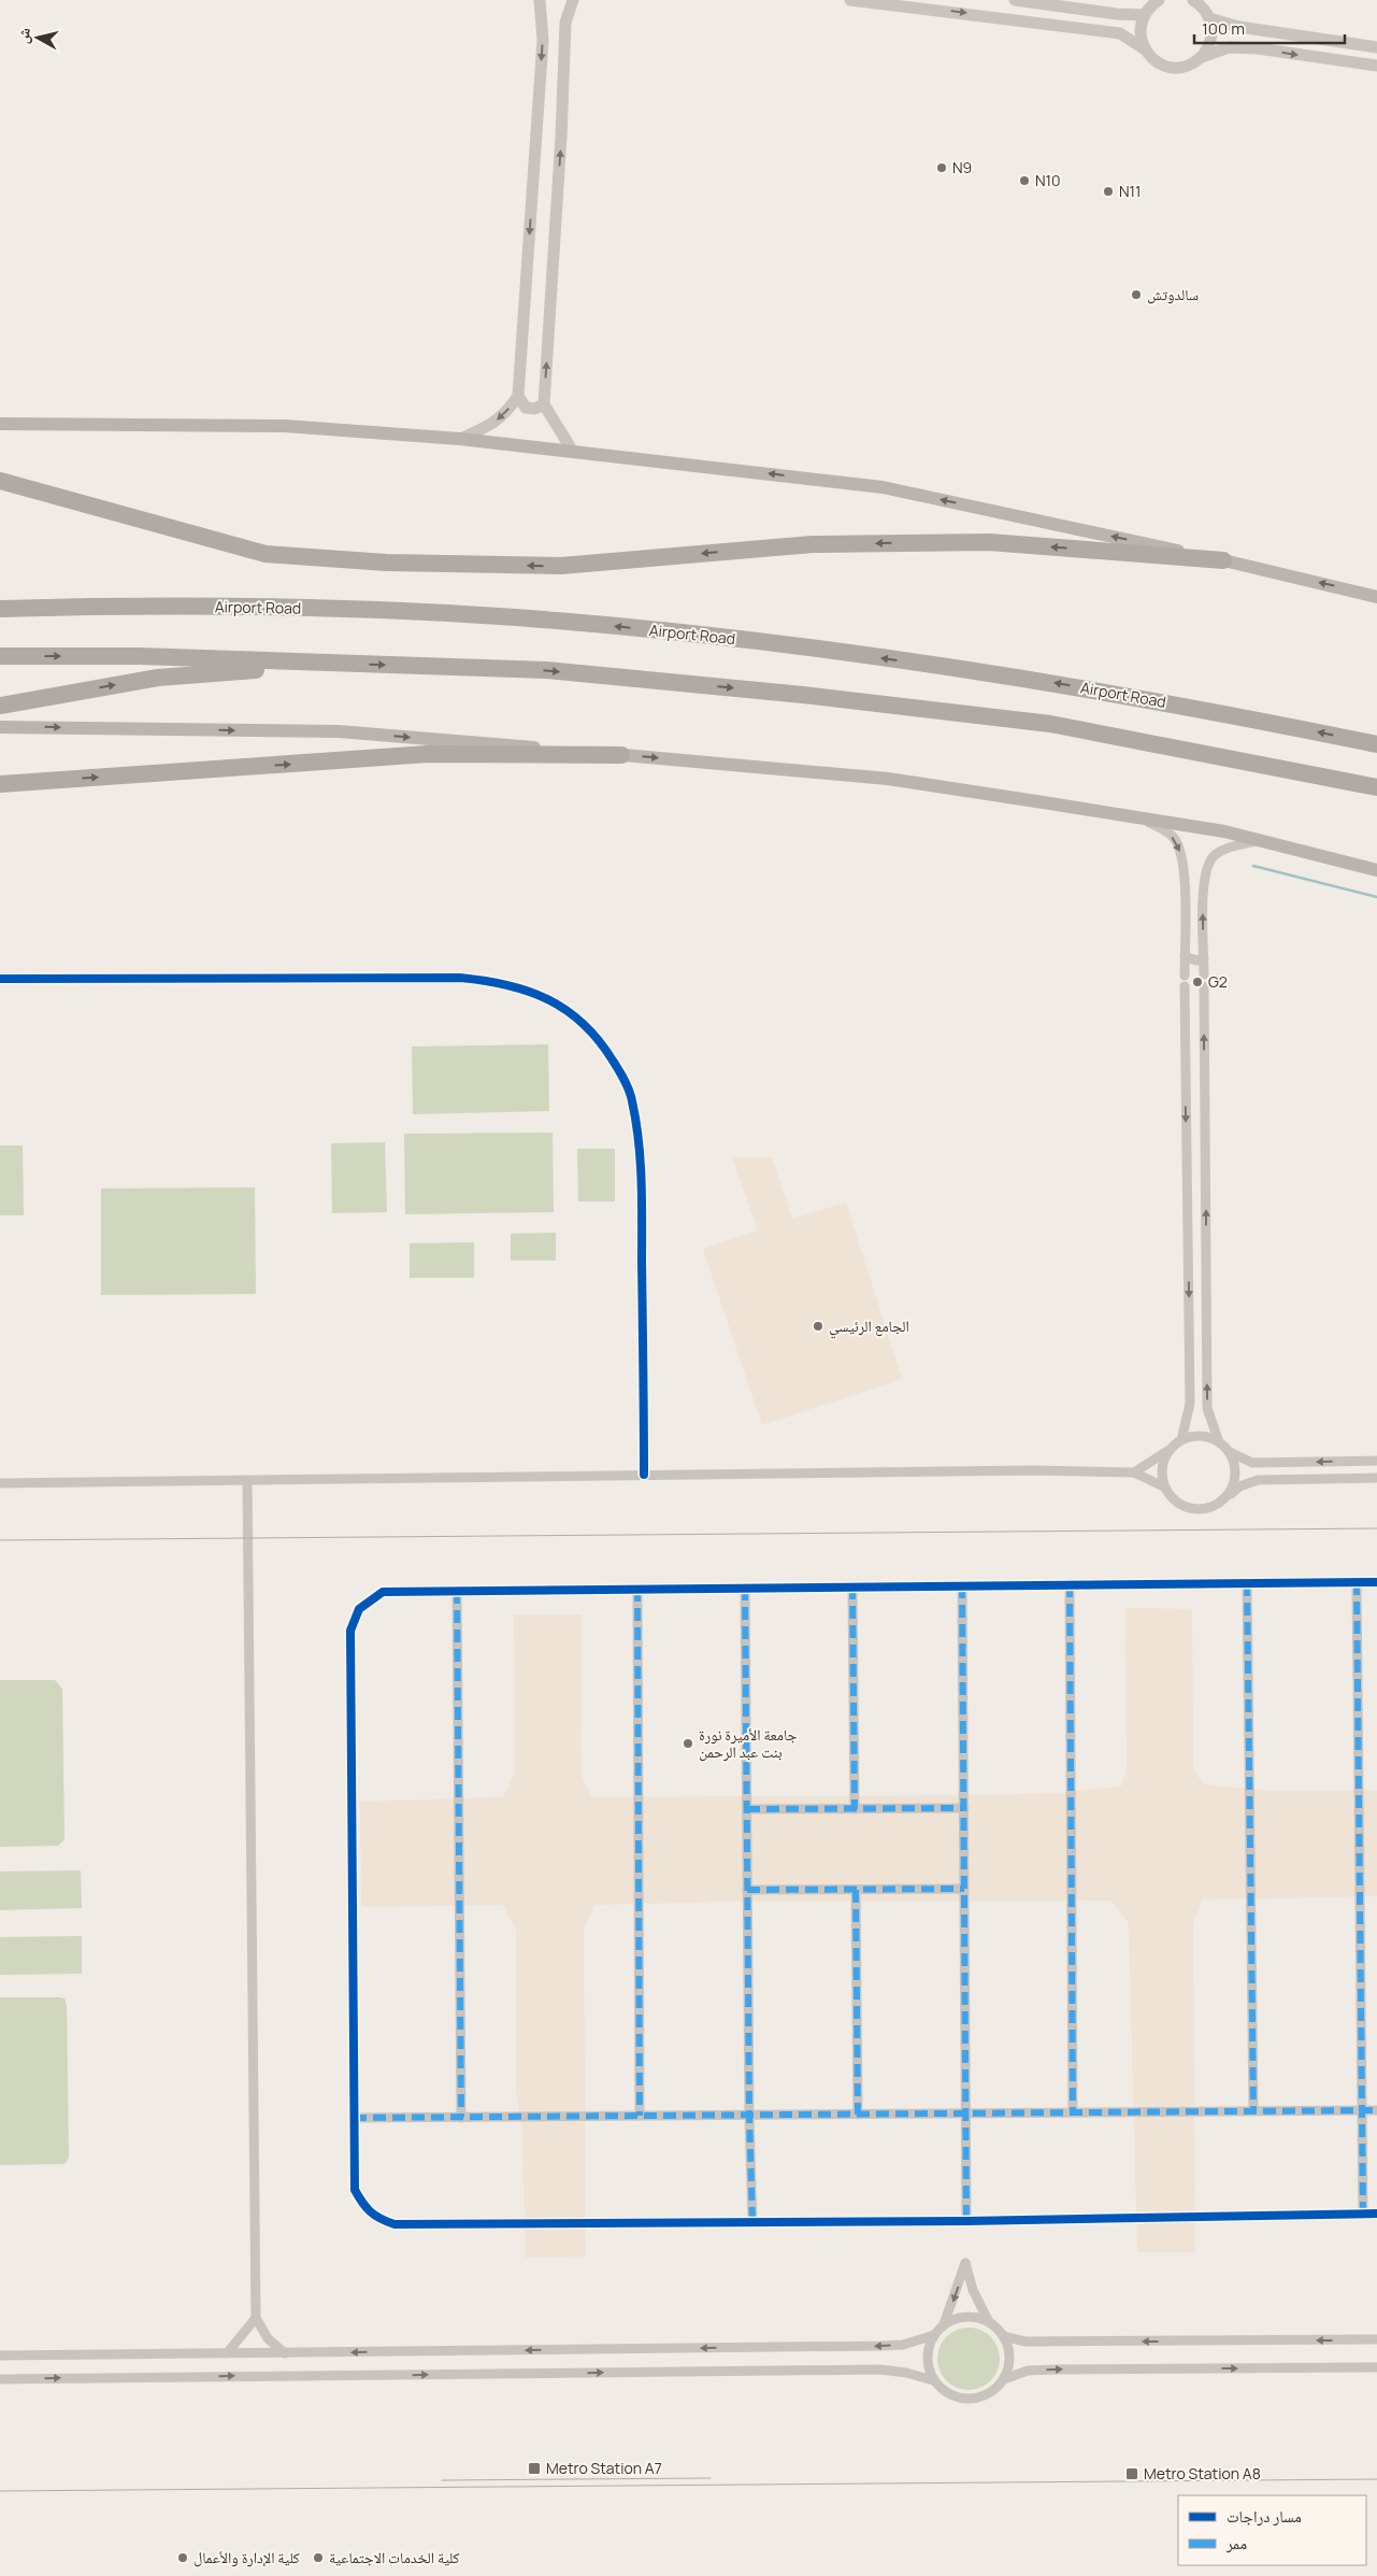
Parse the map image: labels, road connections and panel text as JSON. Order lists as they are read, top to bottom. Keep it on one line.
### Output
{"streets":{"highway":["Airport Road"]},"places":{"other":["N9","N10","N11","سالدوتش","G2","الجامع الرئيسي","جامعة الأميرة نورة بنت عبد الرحمن","كلية الإدارة والأعمال","كلية الخدمات الاجتماعية"],"transit":["Metro Station A7","Metro Station A8"]},"legend":["مسار دراجات","ممر"],"scale_bar":"100 m","north":"left"}
